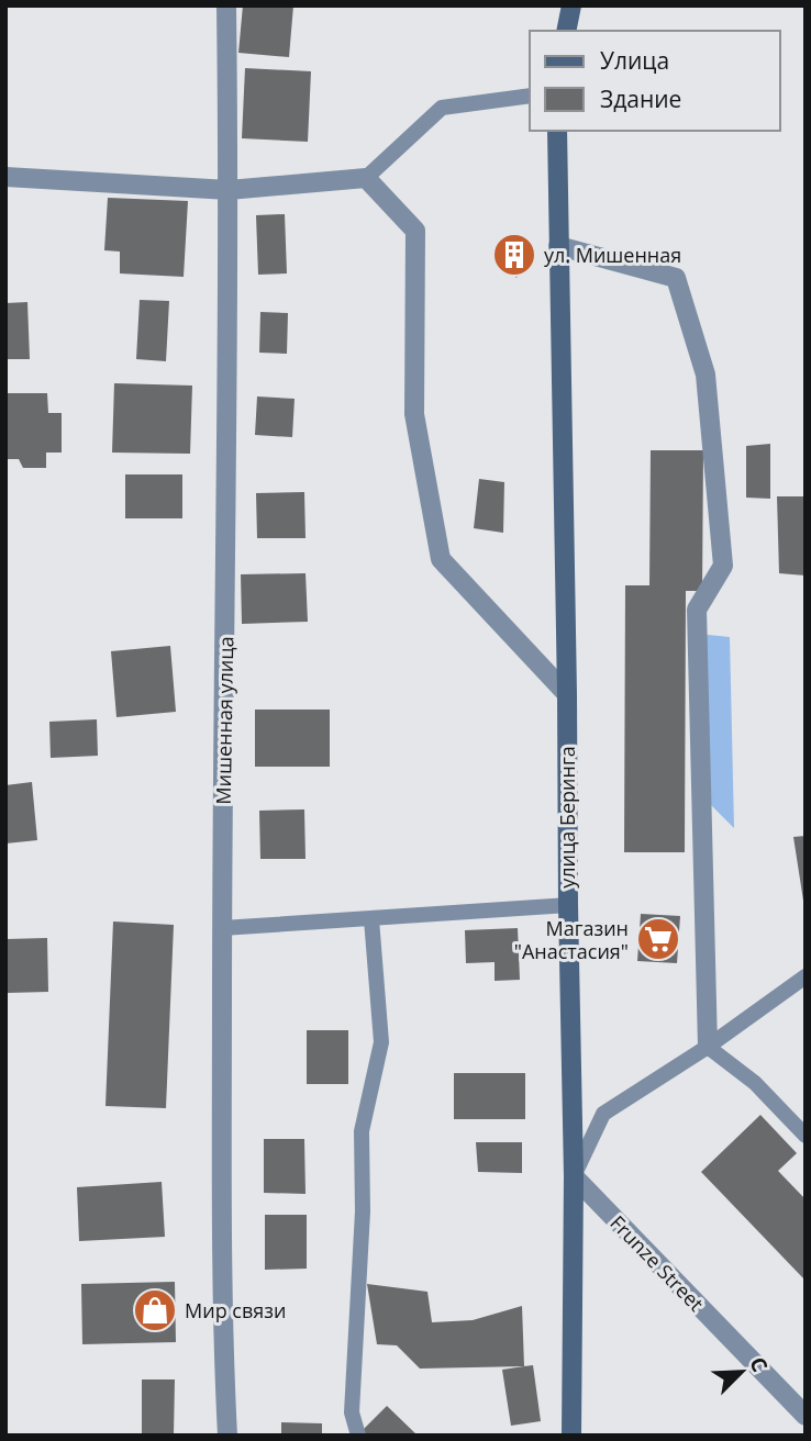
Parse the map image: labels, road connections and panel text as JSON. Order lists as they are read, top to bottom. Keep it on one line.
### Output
{"streets":{"main road":["улица Беринга"],"street":["Мишенная улица","Frunze Street"]},"crossings":[["улица Беринга","Frunze Street"]],"places":{"building":["ул. Мишенная"],"supermarket":["Магазин \"Анастасия\""],"shop":["Мир связи"]},"legend":["Улица","Здание"],"north":"top right"}
